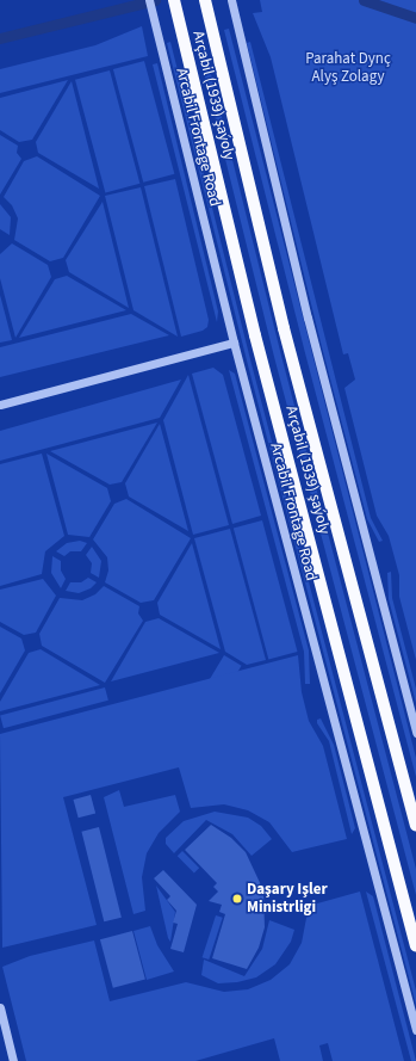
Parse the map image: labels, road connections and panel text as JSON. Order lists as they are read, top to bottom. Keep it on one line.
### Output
{"streets":{"main road":["Arçabil (1939) şaýoly"],"street":["Arcabil Frontage Road"]},"parks":["Parahat Dynç Alyş Zolagy"],"places":["Daşary Işler Ministrligi"]}
